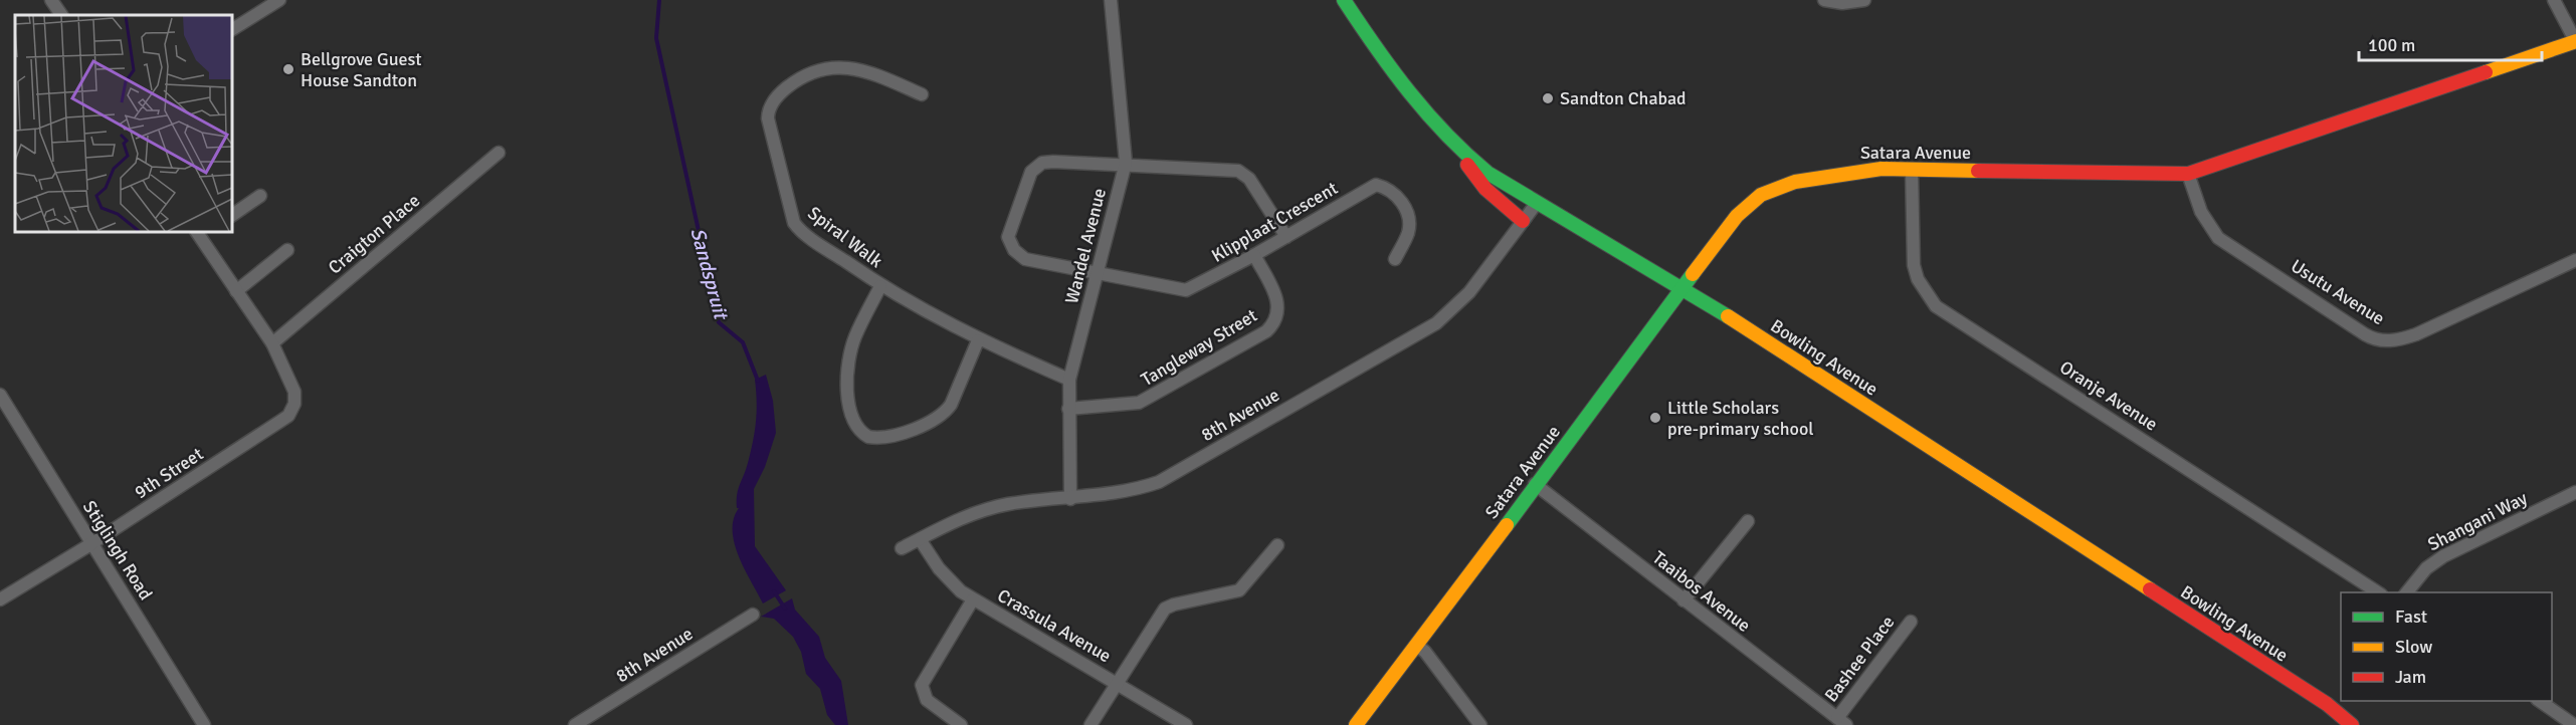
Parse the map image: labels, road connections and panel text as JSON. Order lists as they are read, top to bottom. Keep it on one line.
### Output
{"streets":{"street":["Satara Avenue","Klipplaat Crescent","Craigton Place","Spiral Walk","Wandel Avenue","Usutu Avenue","Tangleway Street","Bowling Avenue","Oranje Avenue","8th Avenue","9th Street","Shangani Way","Stiglingh Road","Taaibos Avenue","Crassula Avenue","Bashee Place"]},"crossings":[["Satara Avenue","Usutu Avenue"],["Satara Avenue","Bowling Avenue"],["Satara Avenue","Oranje Avenue"],["Satara Avenue","Taaibos Avenue"],["Klipplaat Crescent","Wandel Avenue"],["Klipplaat Crescent","Tangleway Street"],["Craigton Place","9th Street"],["Spiral Walk","Wandel Avenue"],["Wandel Avenue","Tangleway Street"],["Wandel Avenue","8th Avenue"],["Bowling Avenue","8th Avenue"],["8th Avenue","Crassula Avenue"],["9th Street","Stiglingh Road"],["Taaibos Avenue","Bashee Place"]],"water":["Sandspruit"],"places":["Bellgrove Guest House Sandton","Sandton Chabad","Little Scholars pre-primary school"],"legend":["Fast","Slow","Jam"],"scale_bar":"100 m"}
